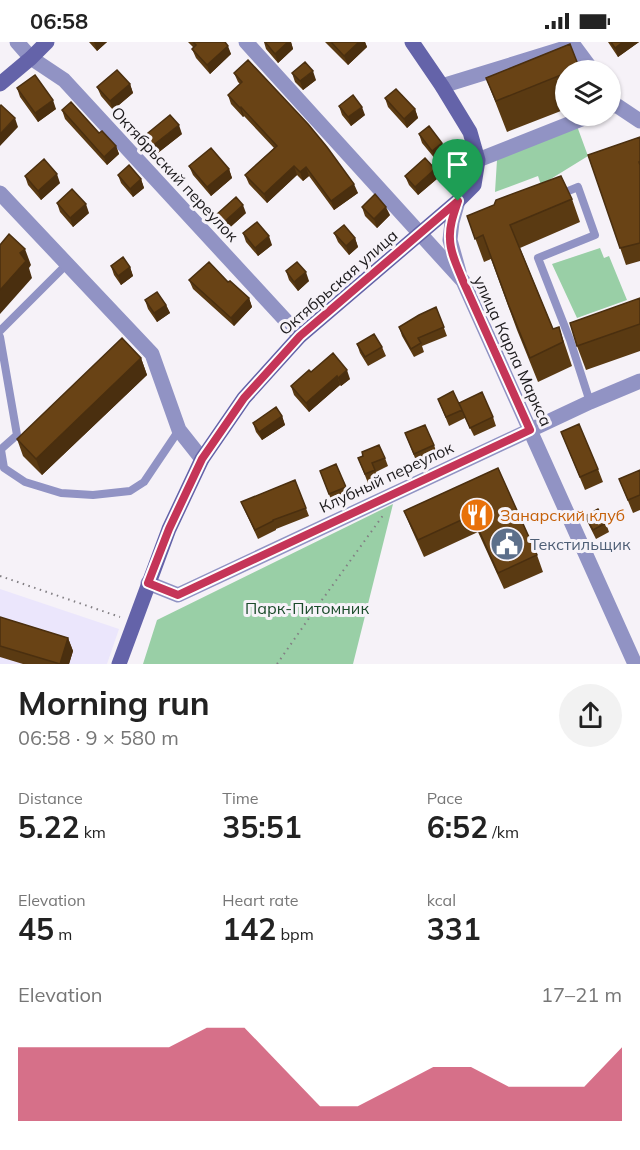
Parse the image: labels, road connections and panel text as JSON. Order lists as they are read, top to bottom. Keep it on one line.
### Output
{"streets":{"street":["Октябрьский переулок","Октябрьская улица","улица Карла Маркса","Клубный переулок"]},"crossings":[["Октябрьский переулок","Октябрьская улица"],["Октябрьская улица","улица Карла Маркса"],["Октябрьская улица","Клубный переулок"],["улица Карла Маркса","Клубный переулок"]],"parks":["Парк-Питомник"],"places":{"restaurant":["Занарский клуб"],"public building":["Текстильщик"]},"page":{"status":"06:58","heading":["Morning run","06:58 · 9 × 580 m"],"stats":[["Distance","5.22 km"],["Time","35:51"],["Pace","6:52 /km"],["Elevation","45 m"],["Heart rate","142 bpm"],["kcal","331"]],"chart":["Elevation","17–21 m"]}}
